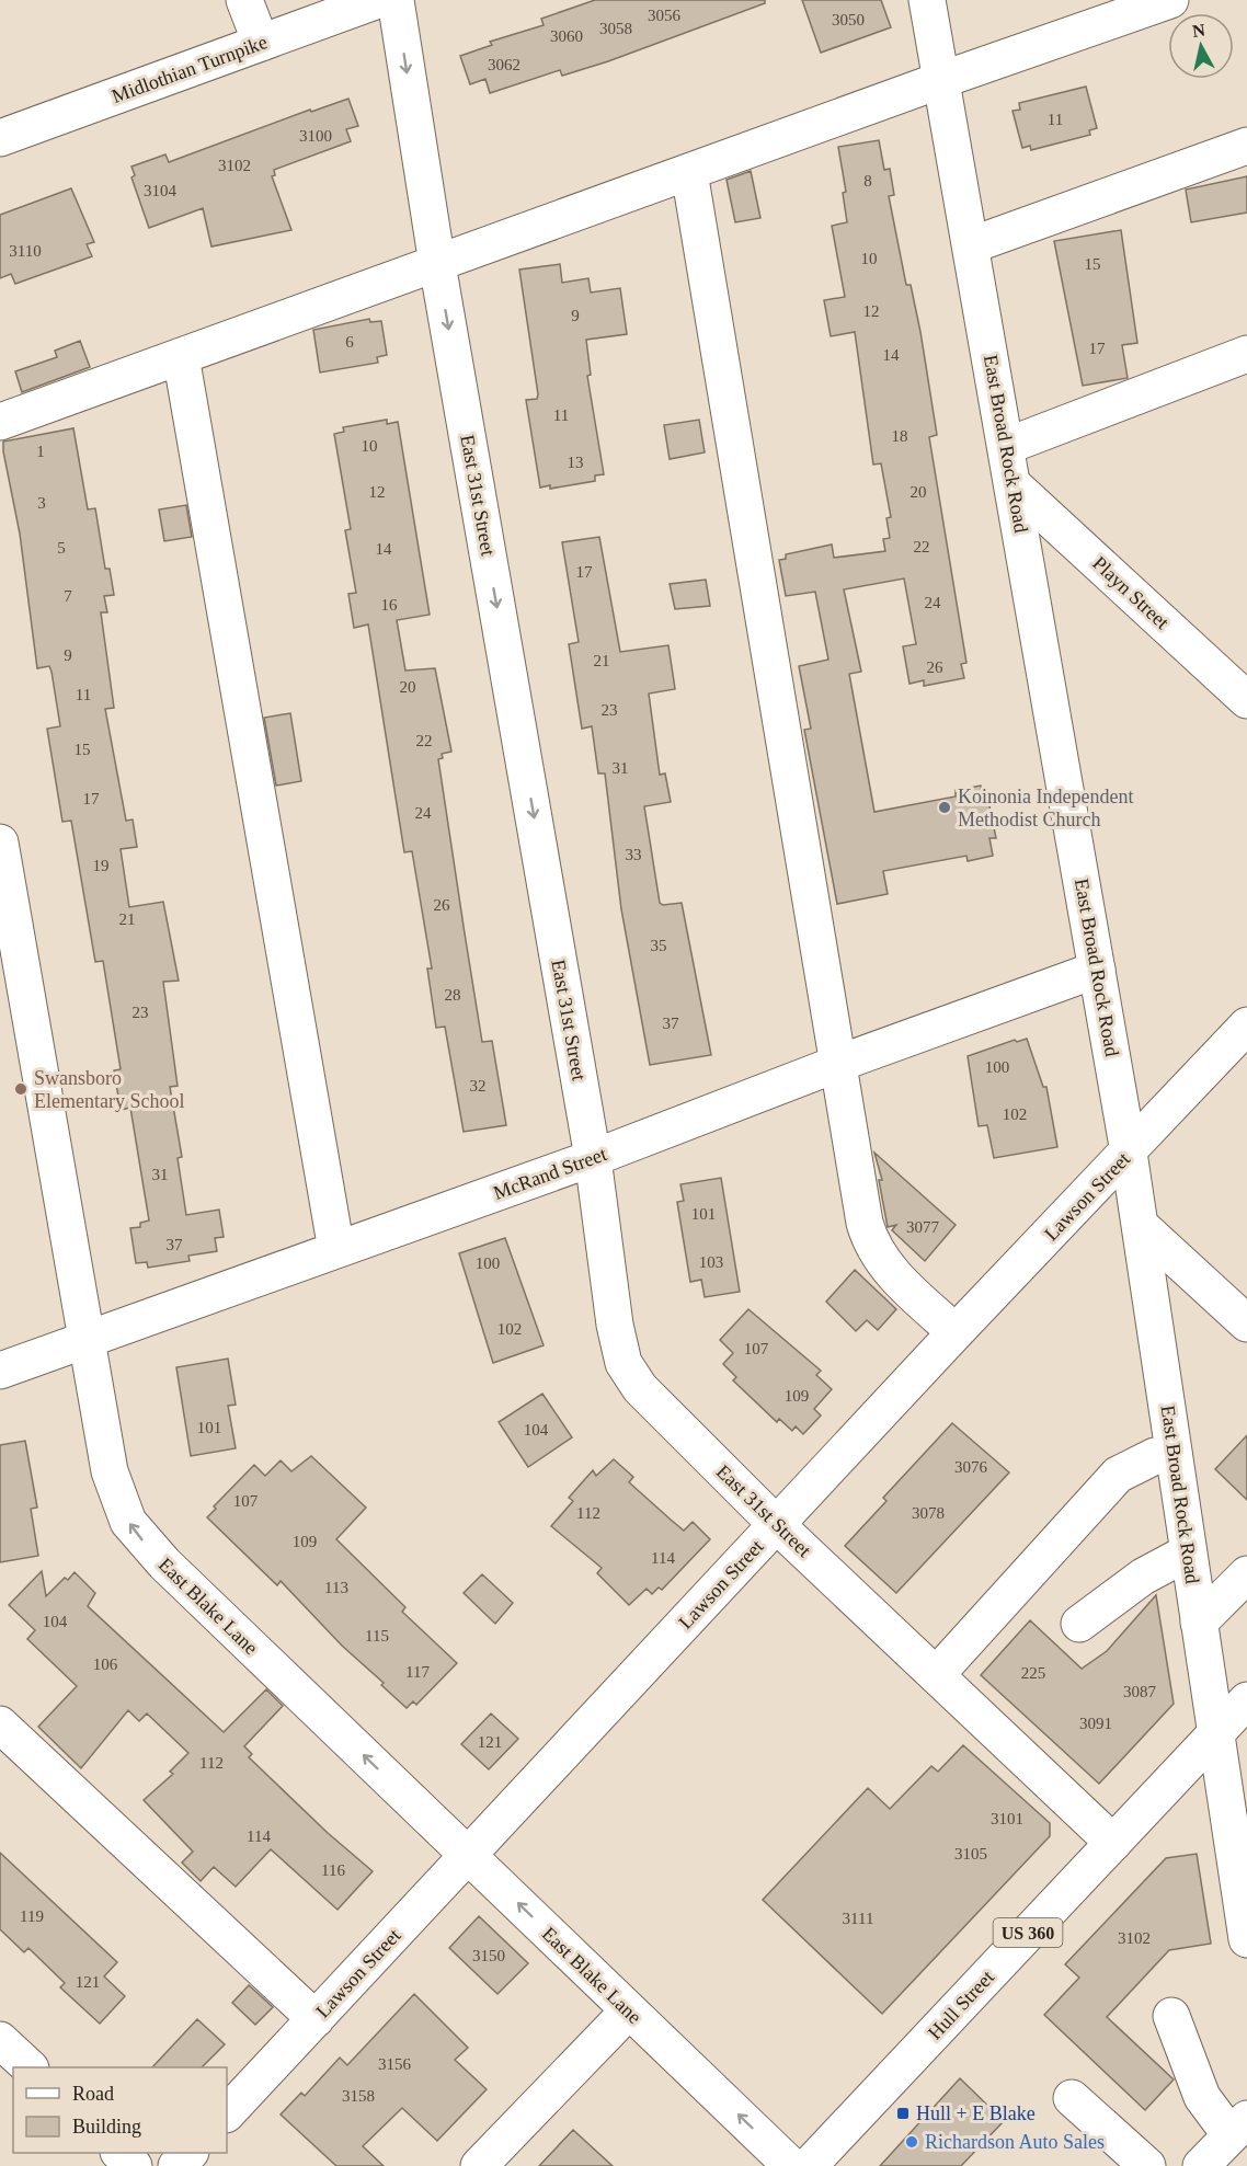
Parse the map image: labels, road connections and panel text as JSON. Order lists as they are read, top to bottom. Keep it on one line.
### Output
{"streets":{"street":["Midlothian Turnpike","East Broad Rock Road","East 31st Street","Playn Street","McRand Street","Lawson Street","East Blake Lane","US 360","Hull Street"]},"crossings":[["East Broad Rock Road","Playn Street"],["East Broad Rock Road","McRand Street"],["East Broad Rock Road","Lawson Street"],["East Broad Rock Road","Hull Street"],["East 31st Street","McRand Street"],["East 31st Street","Lawson Street"],["East 31st Street","Hull Street"],["McRand Street","East Blake Lane"],["Lawson Street","East Blake Lane"]],"places":{"other":["Koinonia Independent Methodist Church","Swansboro Elementary School","Richardson Auto Sales"],"transit":["Hull + E Blake"]},"house_numbers":["3056","3050","3058","3060","3062","11","3100","3102","8","3104","3110","10","15","12","9","6","17","14","11","18","10","1","13","12","20","3","22","5","14","17","7","24","16","9","21","26","20","11","23","22","15","31","17","24","33","19","26","21","35","28","23","37","100","32","102","31","101","3077","37","103","100","102","107","109","101","104","3076","107","112","3078","109","114","113","104","115","106","117","225","3087","3091","121","112","3101","114","3105","116","119","3111","3102","3150","121","3156","3158"],"legend":["Road","Building"],"north":"top"}
